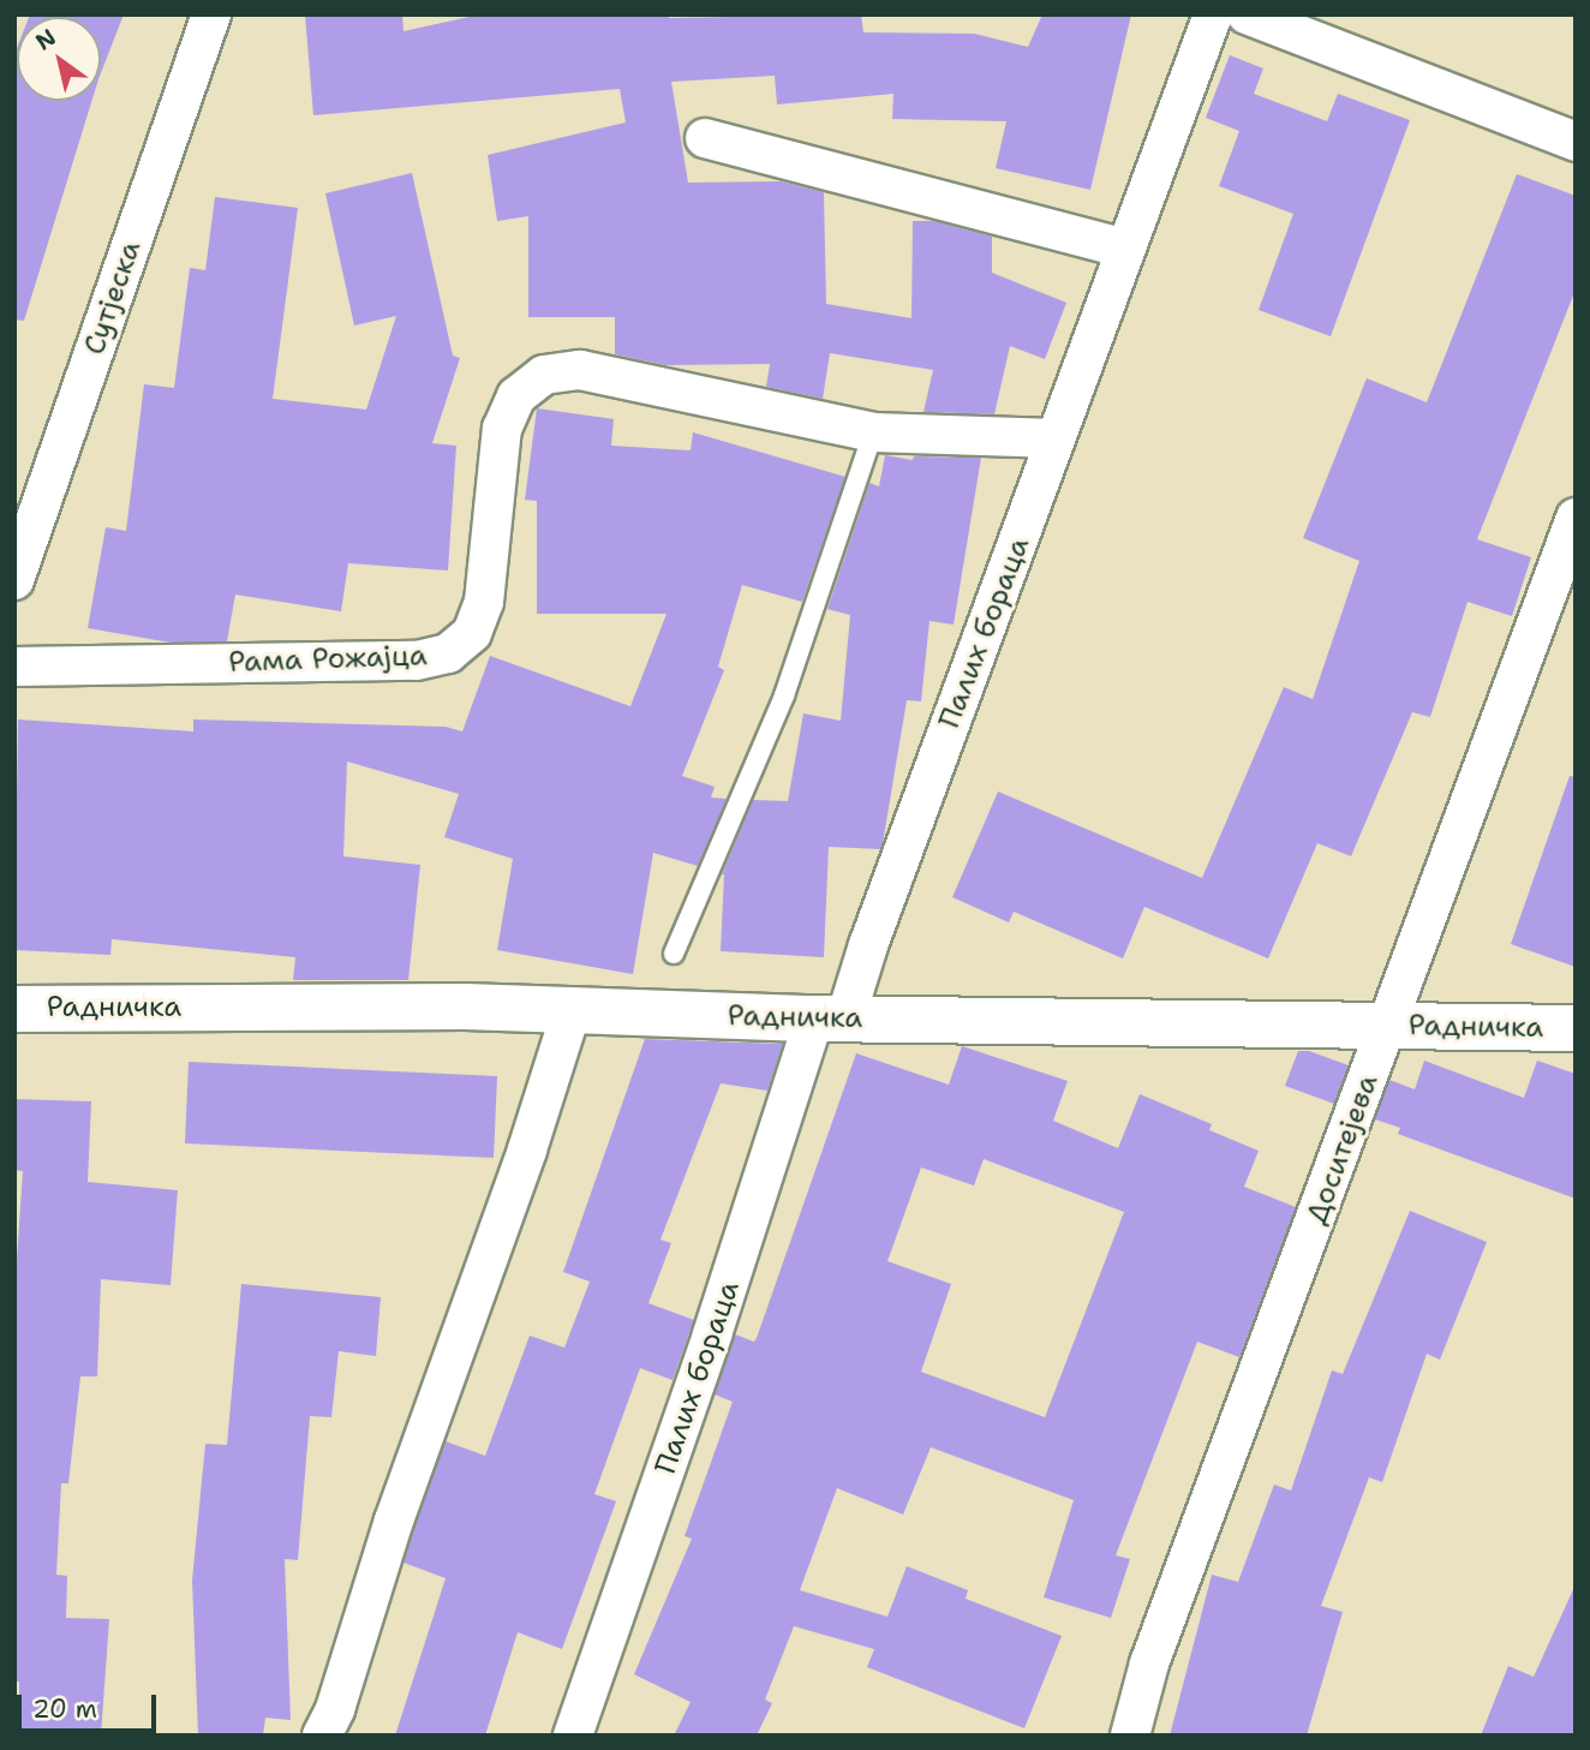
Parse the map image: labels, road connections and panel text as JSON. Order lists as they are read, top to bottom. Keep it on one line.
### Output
{"streets":{"street":["Сутјеска","Палих бораца","Рама Рожајца","Радничка","Доситејева"]},"crossings":[["Палих бораца","Рама Рожајца"],["Палих бораца","Радничка"],["Радничка","Доситејева"]],"scale_bar":"20 m","north":"top left"}
